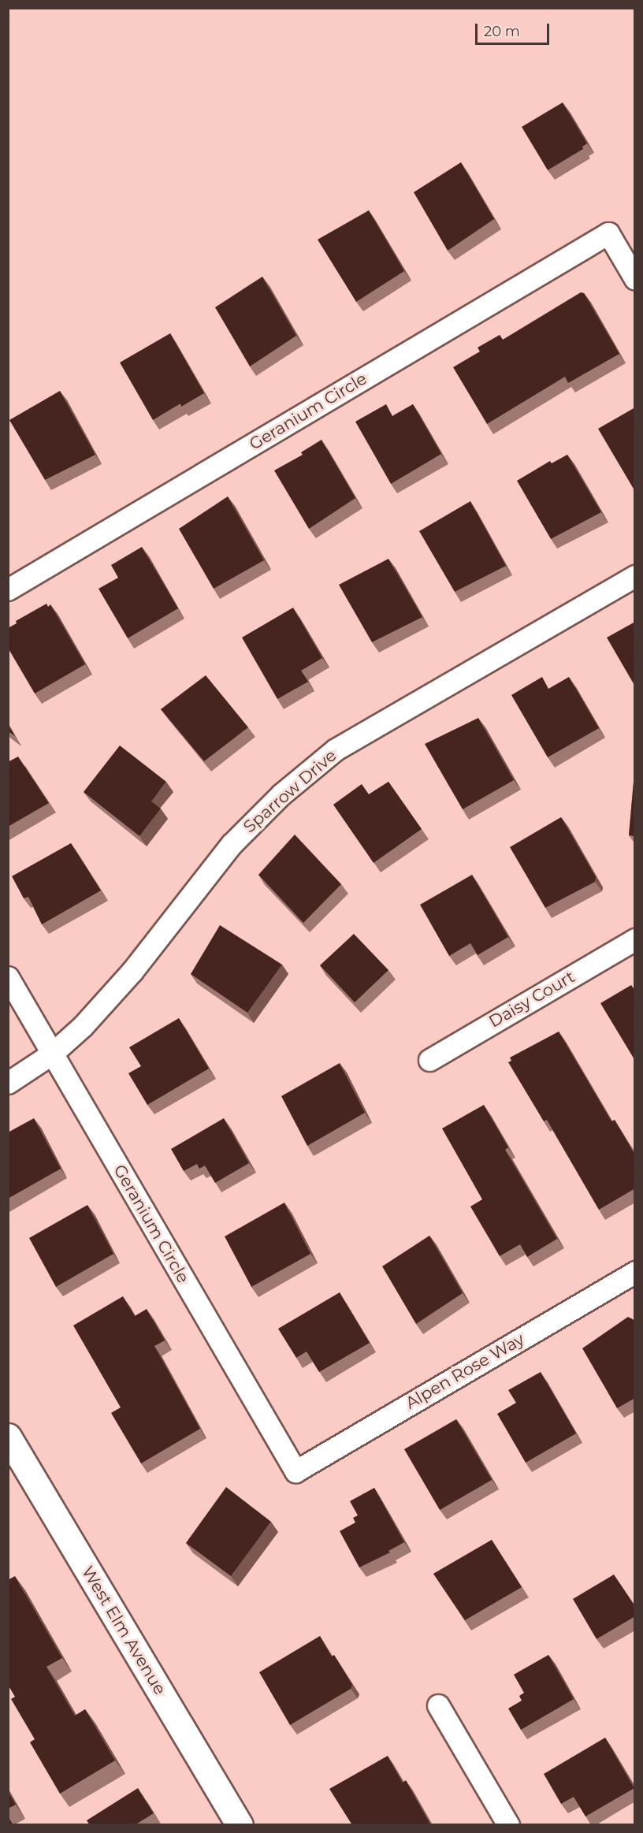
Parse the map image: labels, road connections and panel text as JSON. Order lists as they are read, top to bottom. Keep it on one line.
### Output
{"streets":{"street":["Geranium Circle","Sparrow Drive","Daisy Court","Alpen Rose Way","West Elm Avenue"]},"crossings":[["Geranium Circle","Sparrow Drive"],["Geranium Circle","Alpen Rose Way"]],"scale_bar":"20 m"}
